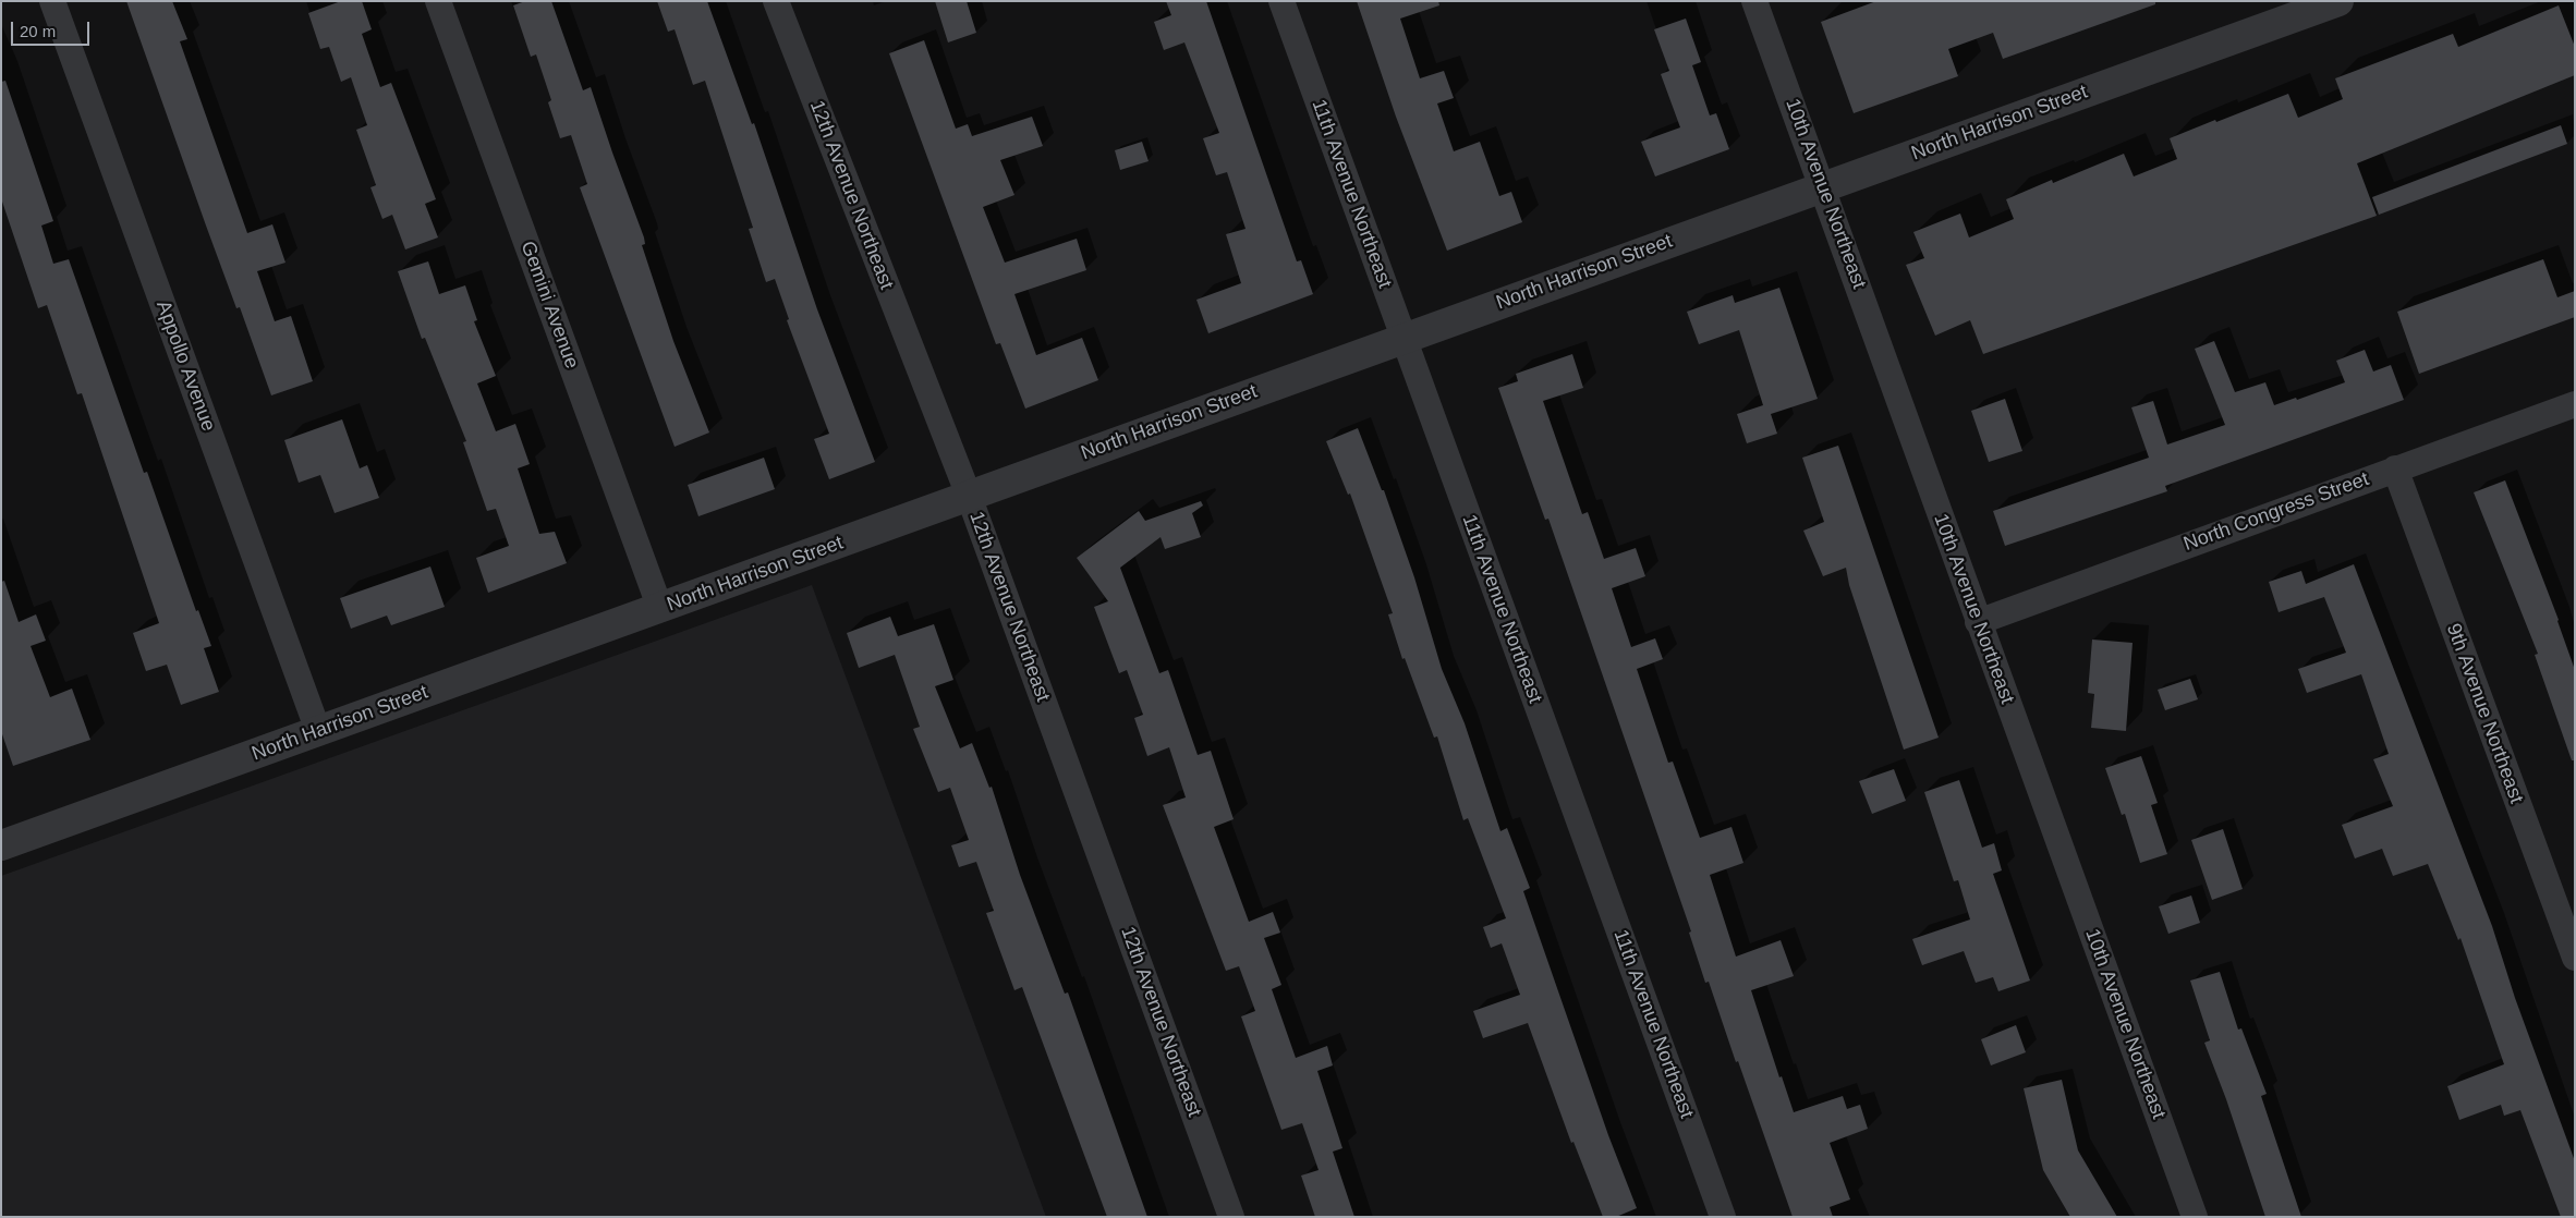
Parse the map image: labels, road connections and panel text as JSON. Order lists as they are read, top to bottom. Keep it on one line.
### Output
{"streets":{"street":["North Harrison Street","11th Avenue Northeast","10th Avenue Northeast","12th Avenue Northeast","Gemini Avenue","Appollo Avenue","North Congress Street","9th Avenue Northeast"]},"crossings":[["North Harrison Street","11th Avenue Northeast"],["North Harrison Street","10th Avenue Northeast"],["North Harrison Street","12th Avenue Northeast"],["North Harrison Street","Gemini Avenue"],["North Harrison Street","Appollo Avenue"],["10th Avenue Northeast","North Congress Street"],["North Congress Street","9th Avenue Northeast"]],"scale_bar":"20 m"}
